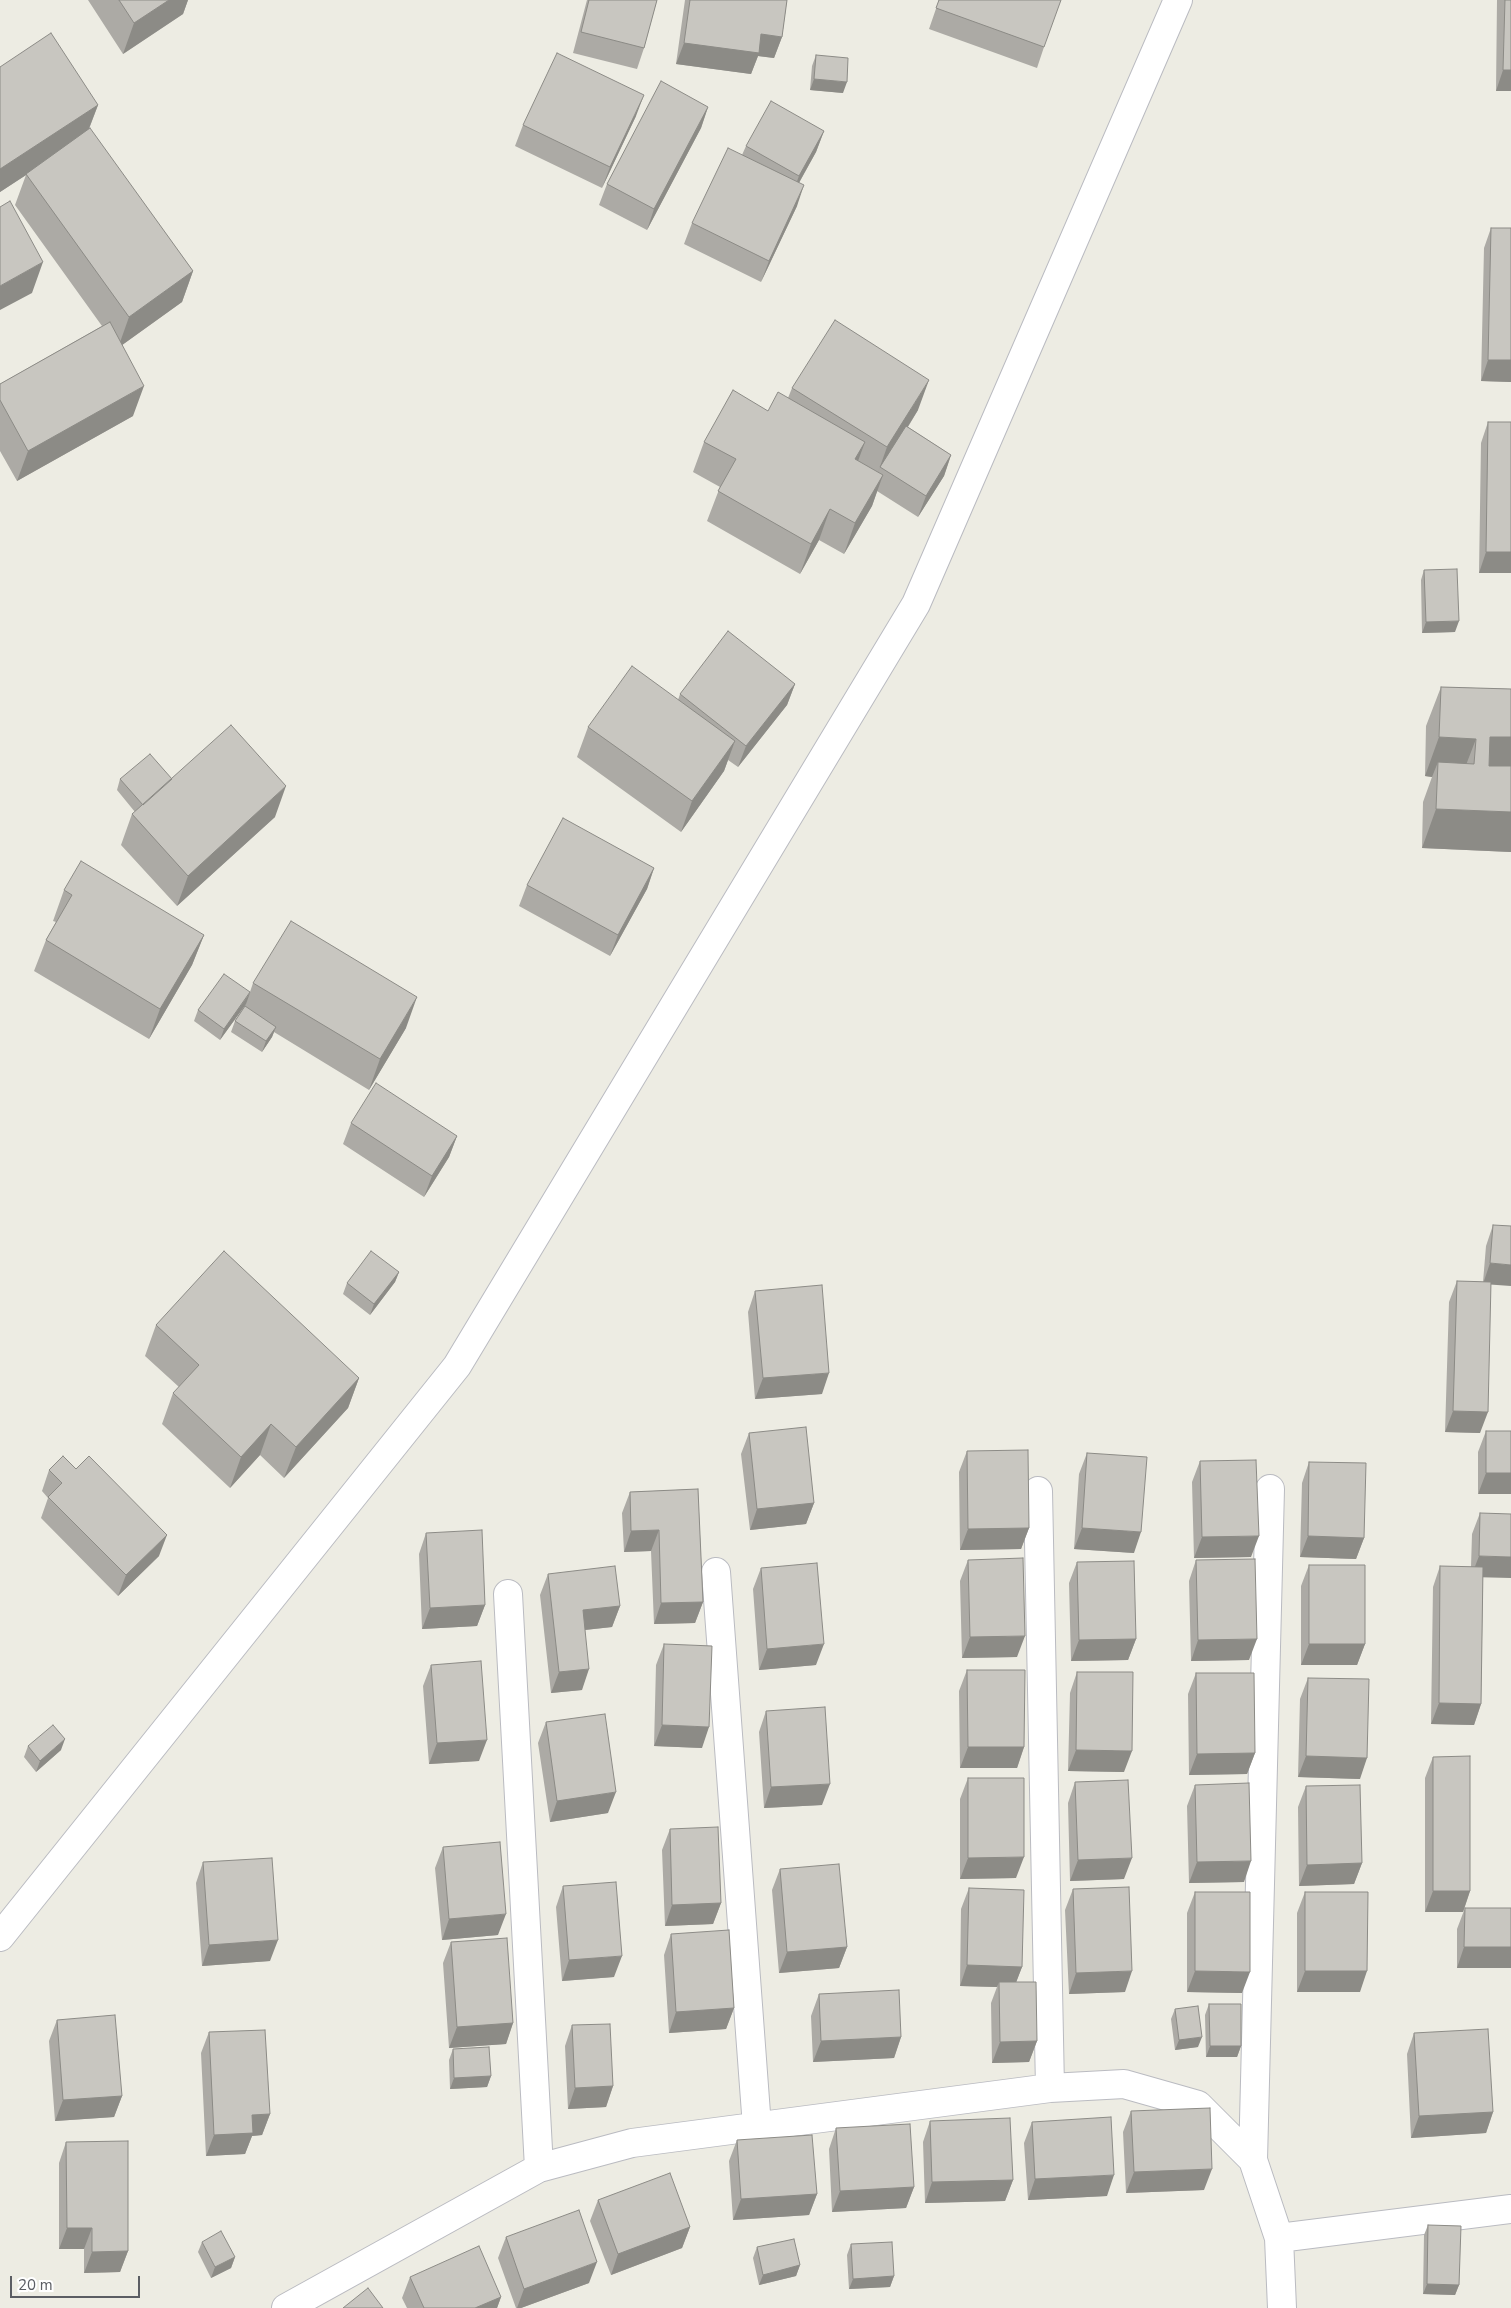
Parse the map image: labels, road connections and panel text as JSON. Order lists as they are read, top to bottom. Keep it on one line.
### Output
{"scale_bar":"20 m"}
